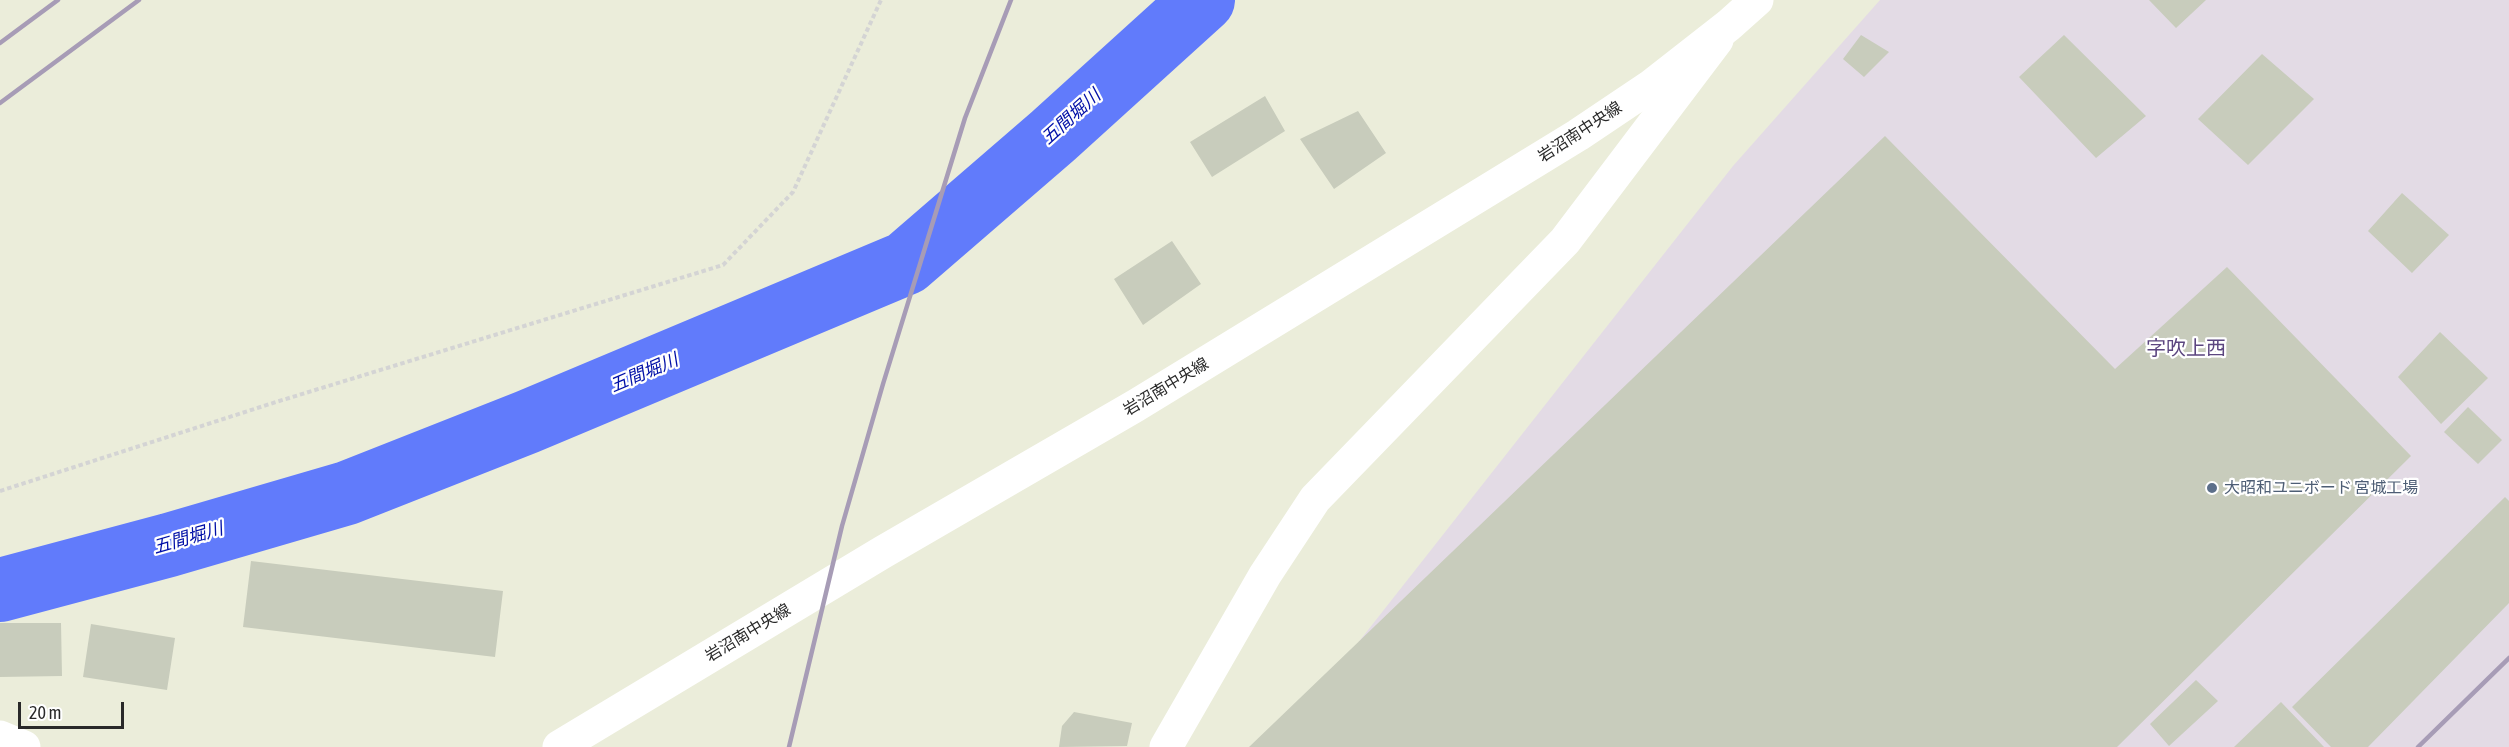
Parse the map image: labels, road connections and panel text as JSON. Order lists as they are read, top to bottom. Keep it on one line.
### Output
{"streets":{"street":["岩沼南中央線"]},"districts":["字吹上西"],"water":["五間堀川"],"places":["大昭和ユニボード 宮城工場"],"scale_bar":"20 m"}
